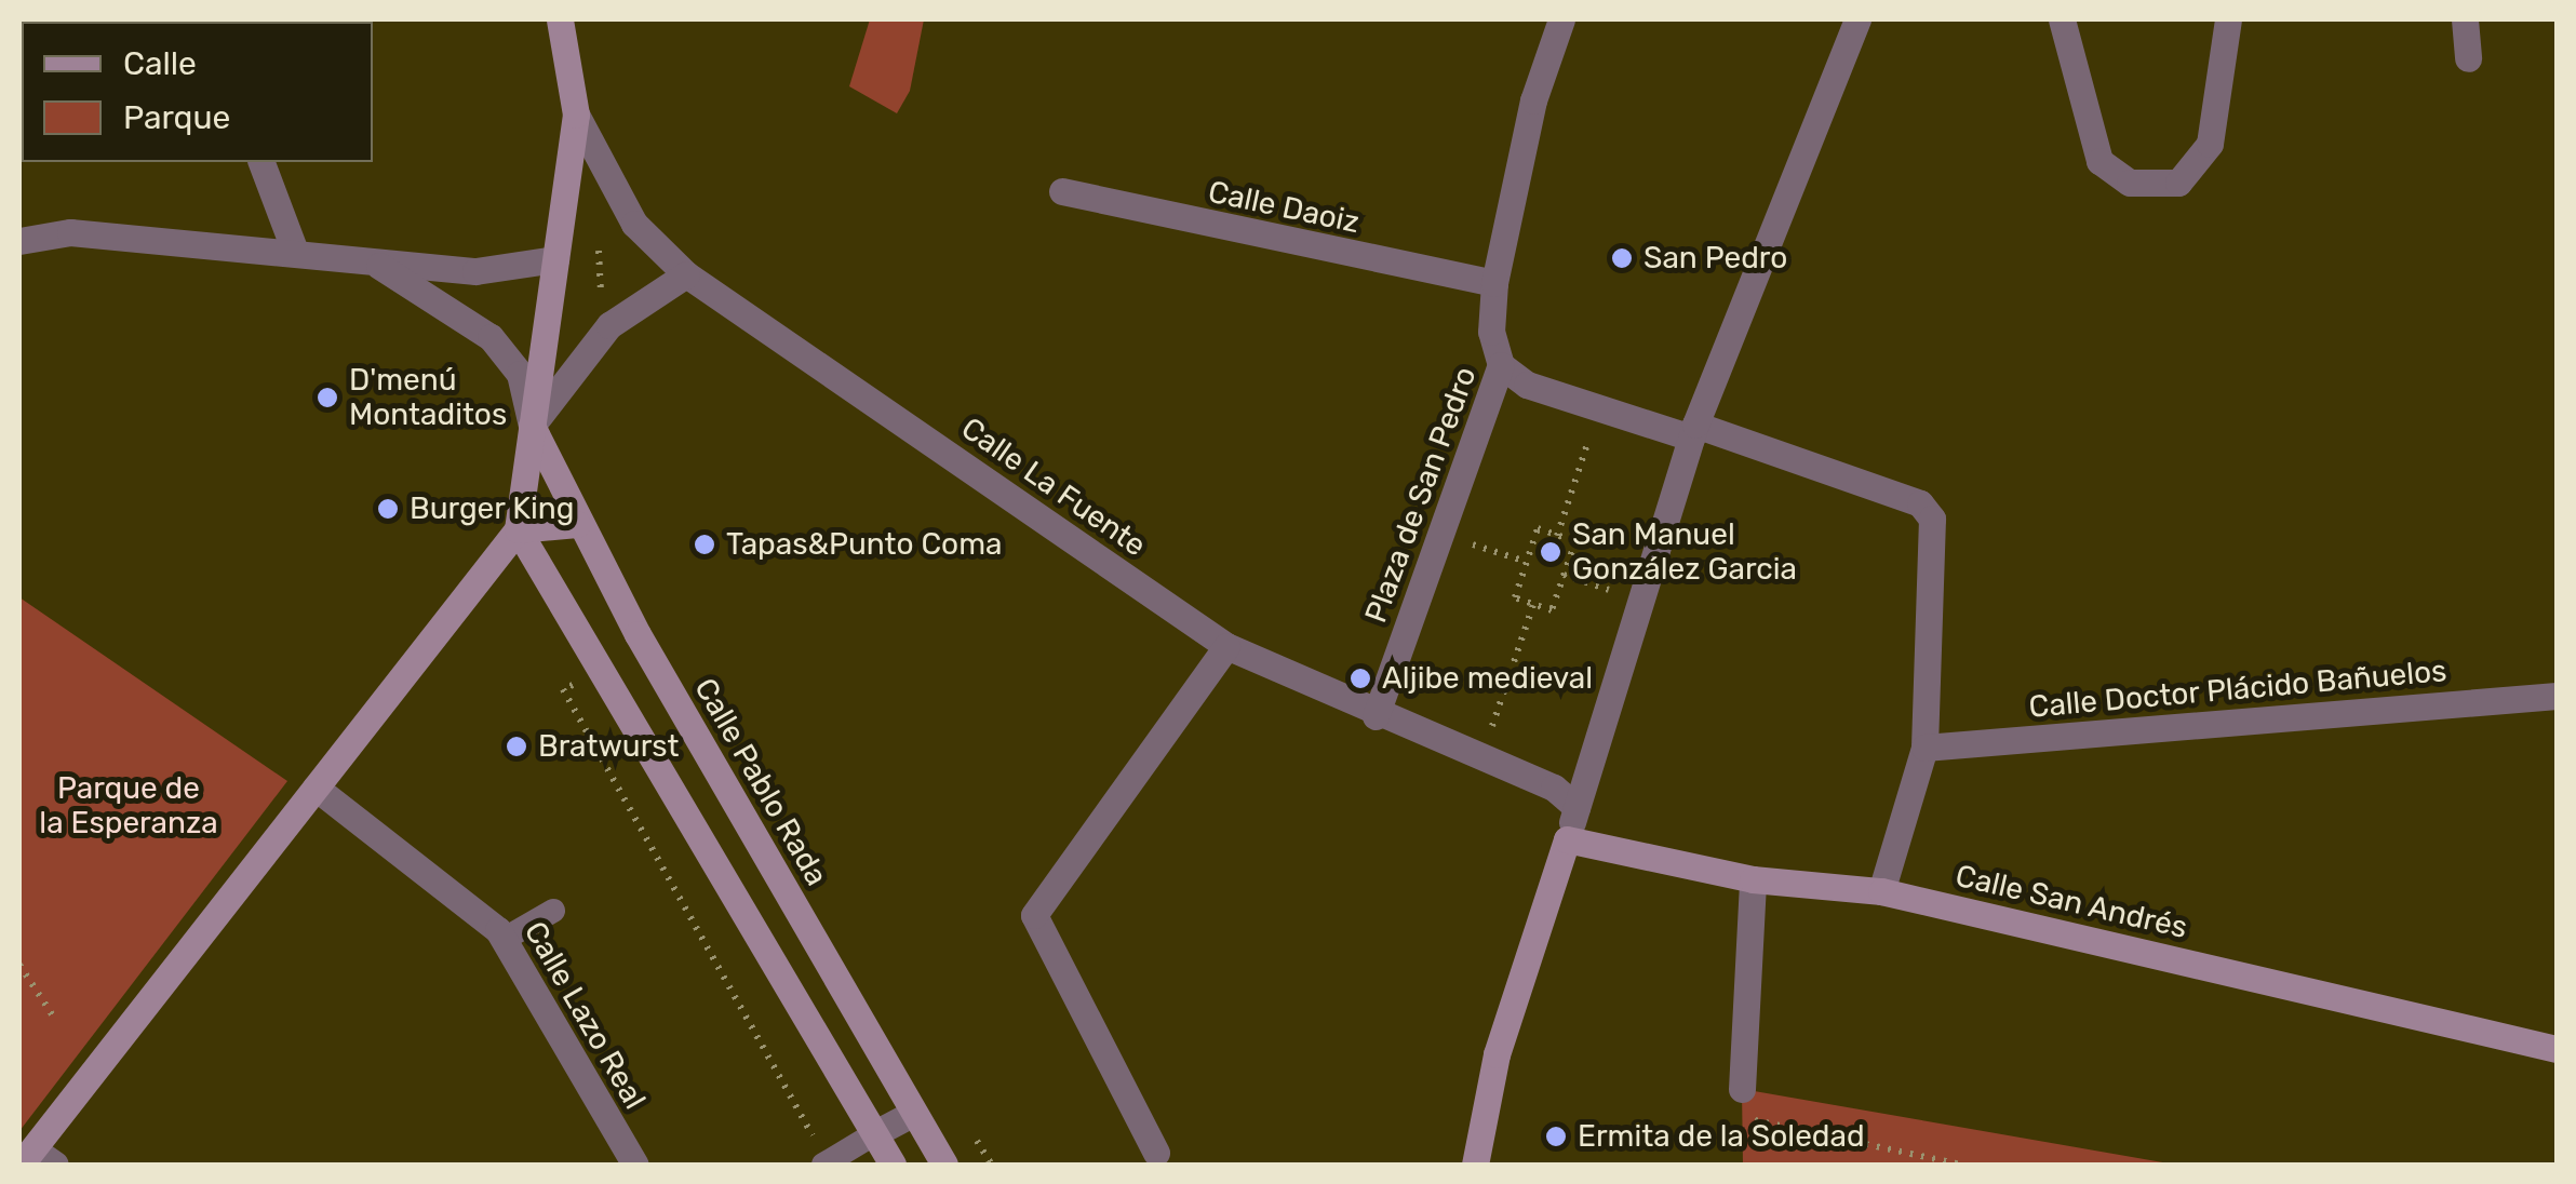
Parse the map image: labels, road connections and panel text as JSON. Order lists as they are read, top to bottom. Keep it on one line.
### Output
{"streets":{"street":["Calle Daoiz","Calle La Fuente","Plaza de San Pedro","Calle Doctor Plácido Bañuelos","Calle Pablo Rada","Calle San Andrés","Calle Lazo Real"]},"crossings":[["Calle La Fuente","Plaza de San Pedro"],["Plaza de San Pedro","Calle Doctor Plácido Bañuelos"],["Plaza de San Pedro","Calle San Andrés"]],"parks":["Parque de la Esperanza"],"places":["San Pedro","D'menú Montaditos","Burger King","Tapas&Punto Coma","San Manuel González Garcia","Aljibe medieval","Bratwurst","Ermita de la Soledad"],"legend":["Calle","Parque"]}
